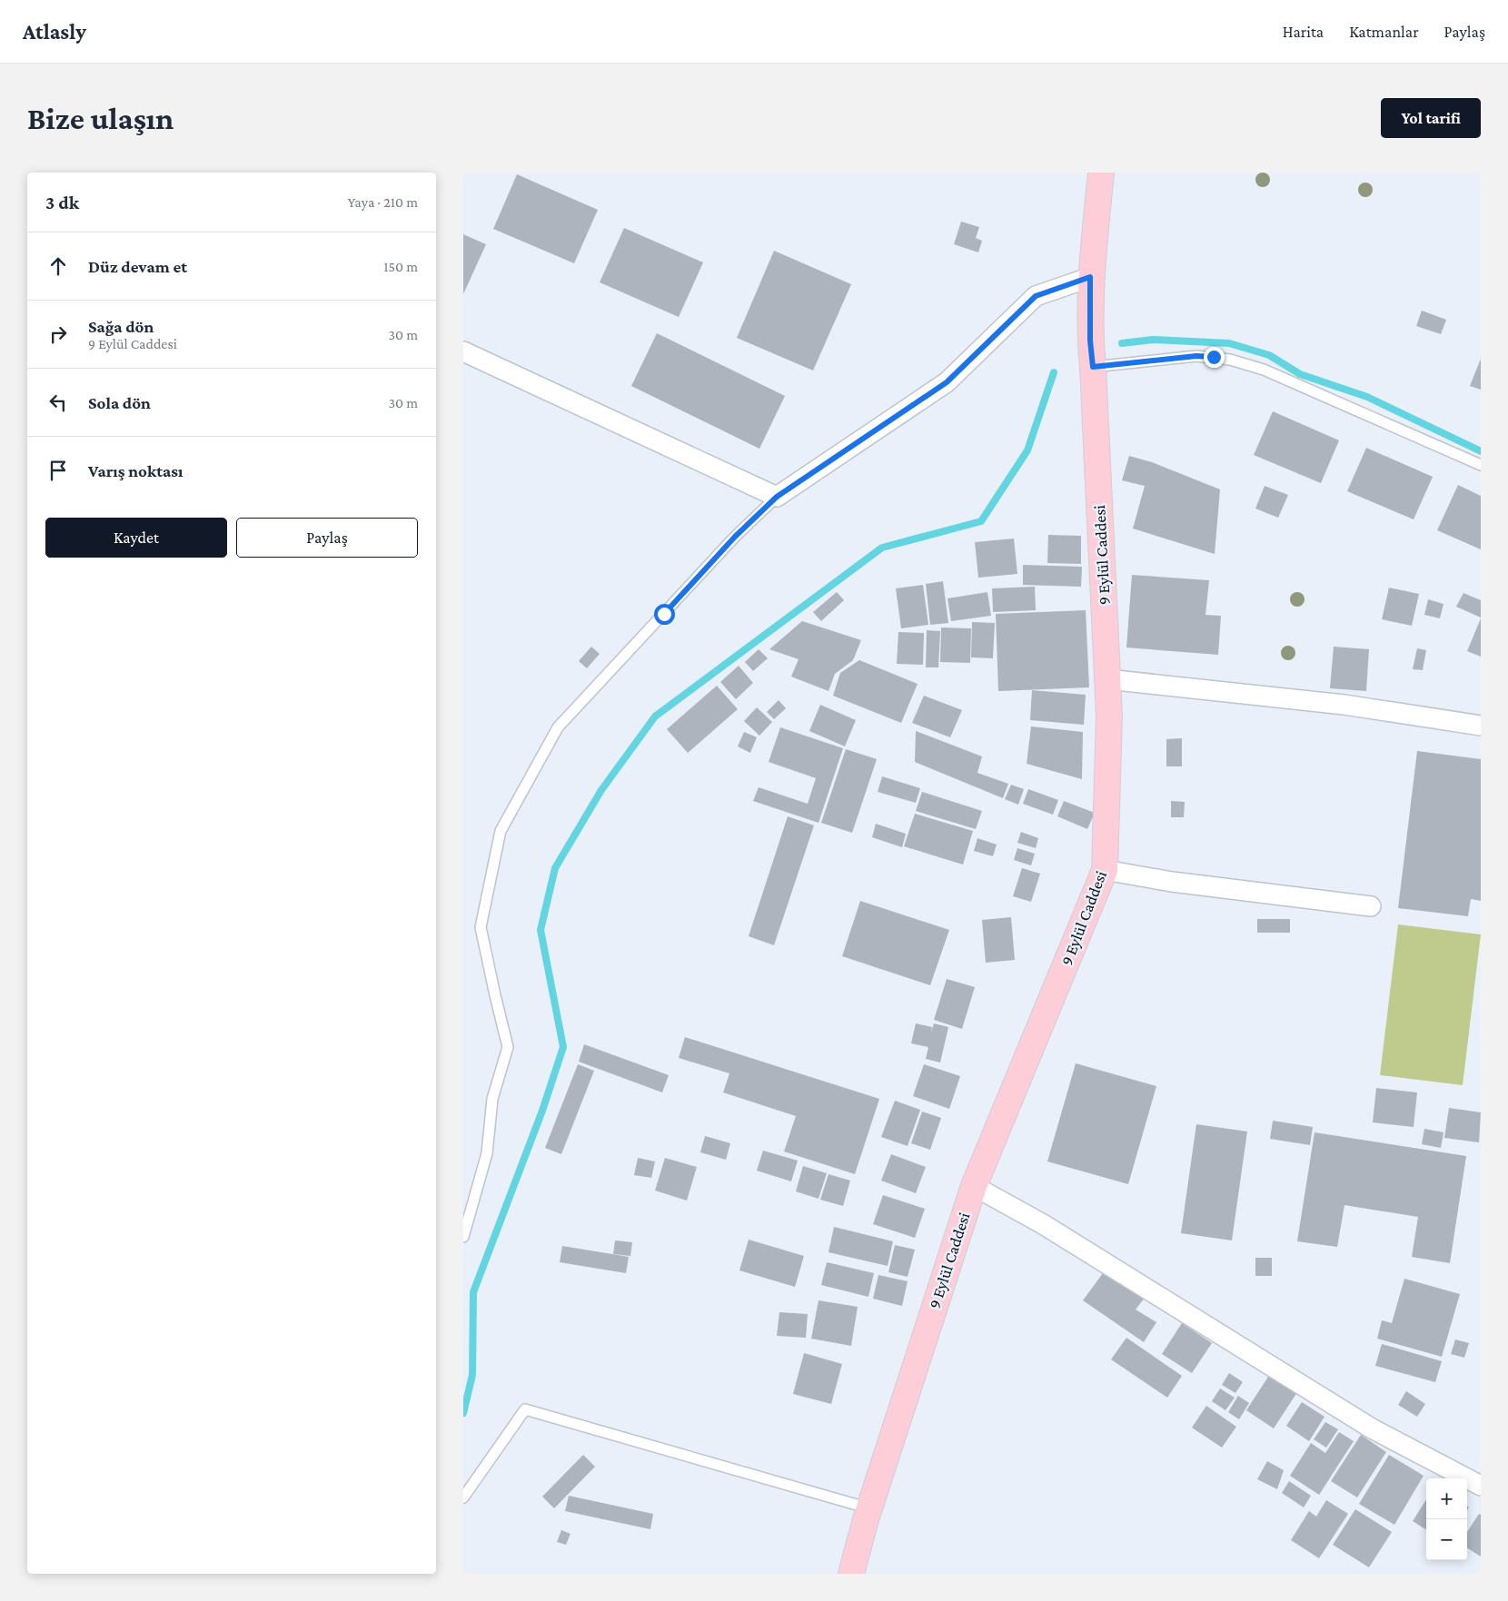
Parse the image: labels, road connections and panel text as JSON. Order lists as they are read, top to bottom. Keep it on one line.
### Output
{"streets":{"main road":["9 Eylül Caddesi"]},"page":{"header":"Atlasly","nav":["Harita","Katmanlar","Paylaş"],"buttons":["Yol tarifi",["Kaydet","Paylaş"]],"title":"Bize ulaşın","heading":["3 dk","Yaya · 210 m"],"list":[["Düz devam et","150 m"],["Sağa dön","9 Eylül Caddesi","30 m"],["Sola dön","30 m"],"Varış noktası"],"map_buttons":["+","−"]}}
